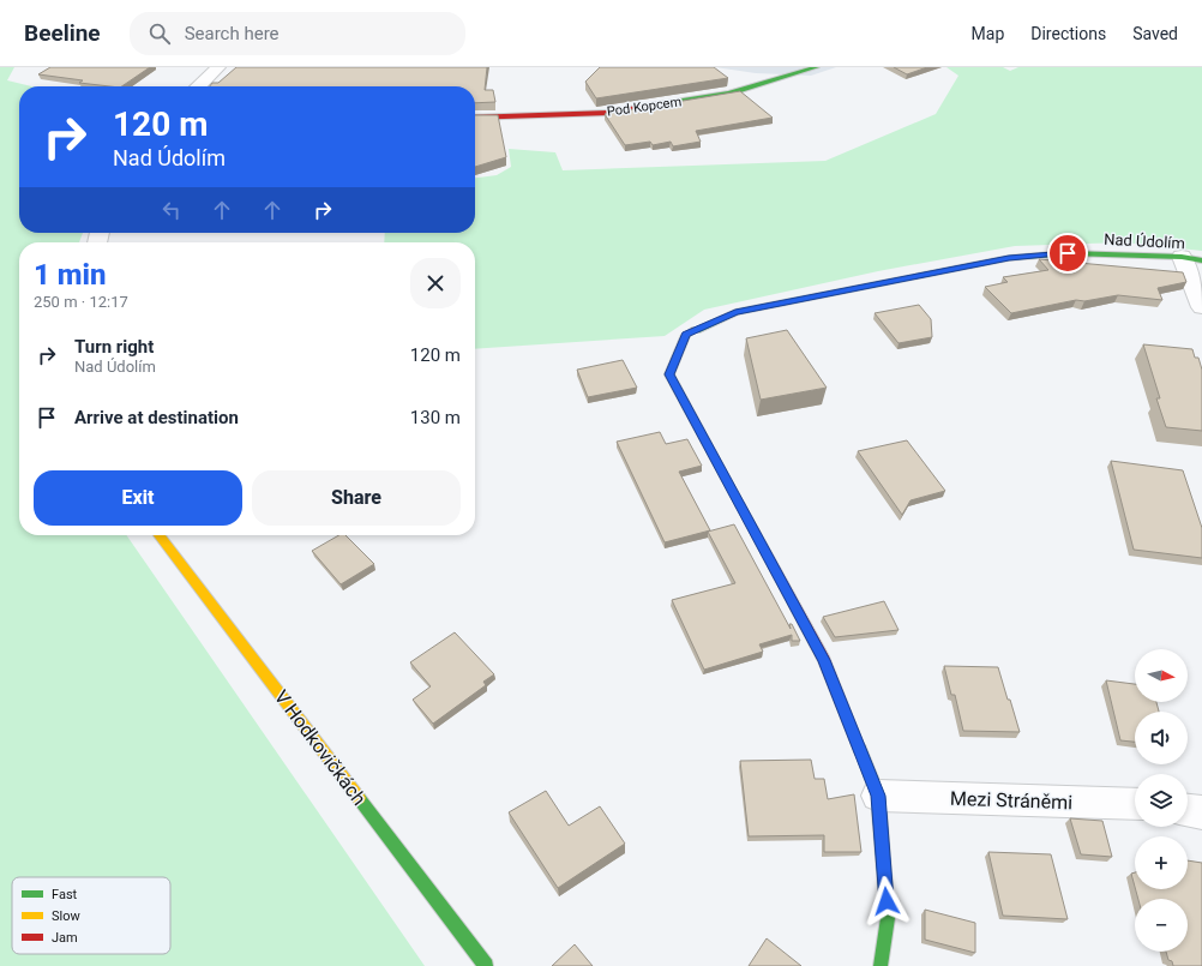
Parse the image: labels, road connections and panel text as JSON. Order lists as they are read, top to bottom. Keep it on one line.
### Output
{"streets":{"street":["Pod Kopcem","Nad Údolím","V Hodkovičkách","Mezi Stráněmi"]},"crossings":[["Nad Údolím","Mezi Stráněmi"]],"legend":["Fast","Slow","Jam"],"north":"right","page":{"header":"Beeline","search":"Search here","nav":["Map","Directions","Saved"],"turn":["120 m","Nad Údolím"],"heading":["1 min","250 m · 12:17"],"list":[{"name":"Turn right","note":"Nad Údolím","value":"120 m"},{"name":"Arrive at destination","value":"130 m"}],"buttons":["Exit","Share"],"map_buttons":["+","−"]}}
